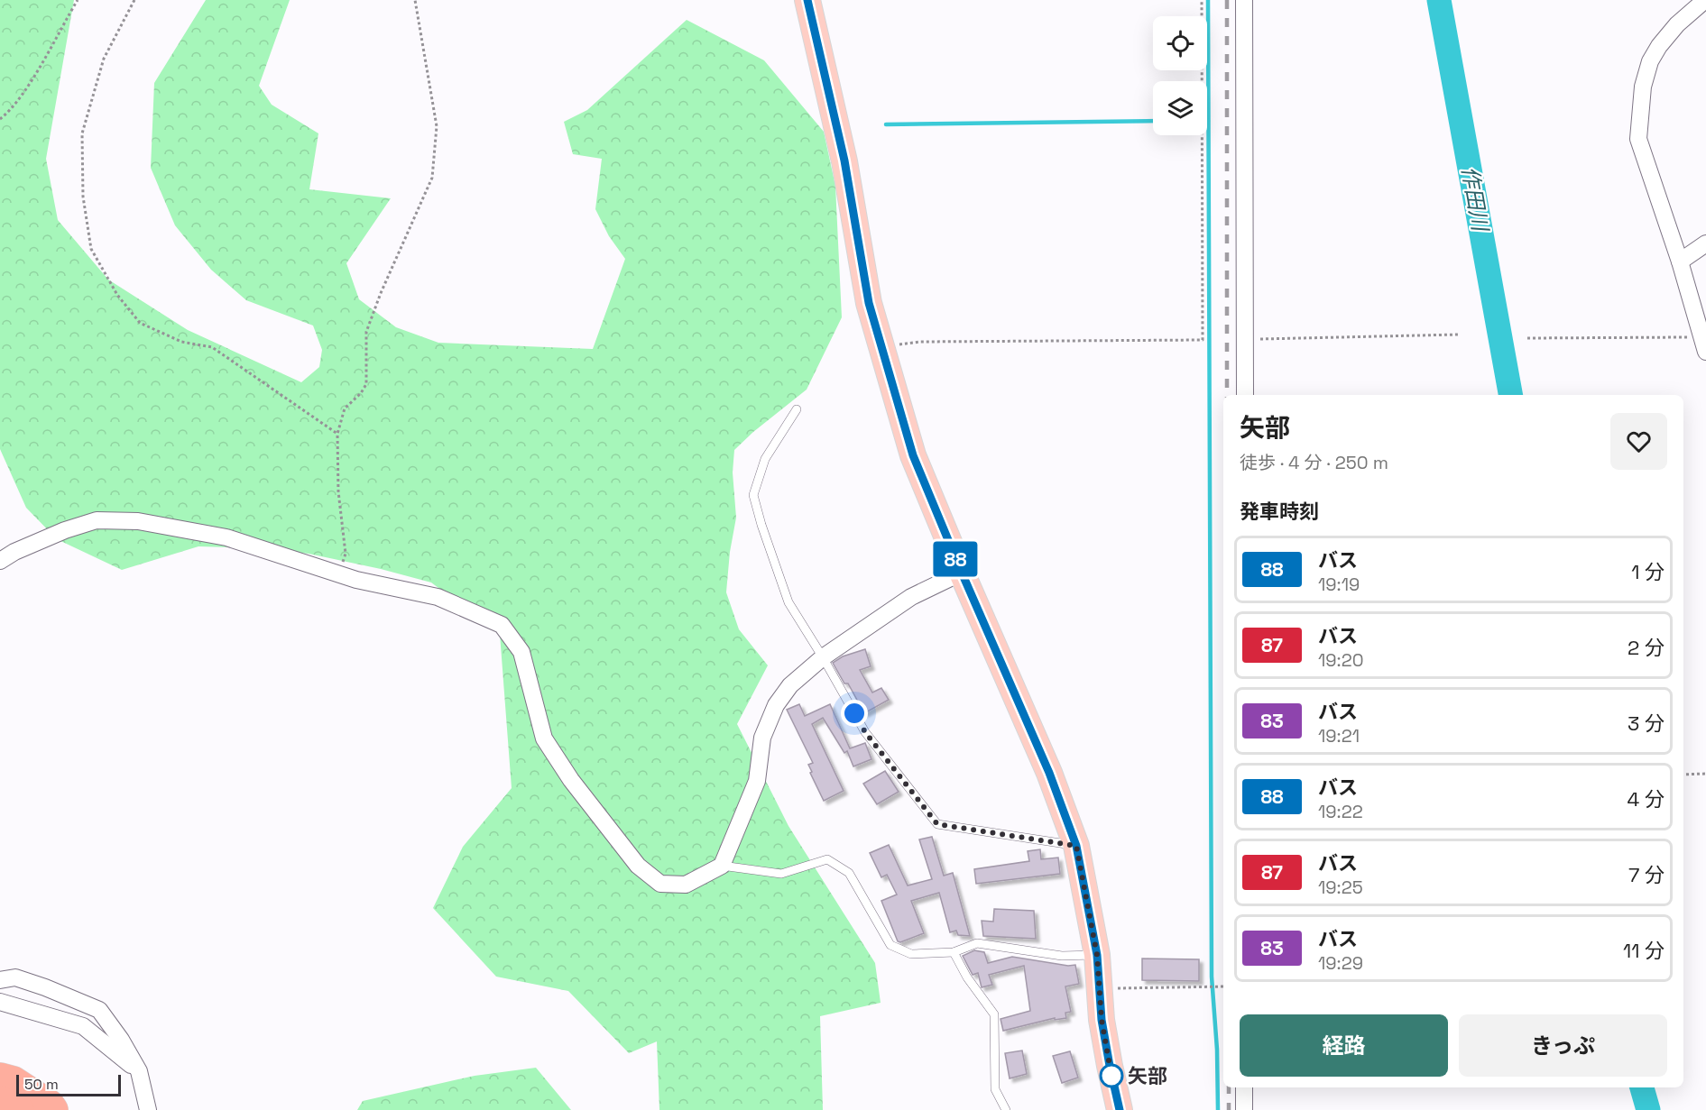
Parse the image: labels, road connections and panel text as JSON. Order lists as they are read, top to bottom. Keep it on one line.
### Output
{"water":["作田川"],"places":["矢部"],"lines":["bus line 88"],"scale_bar":"50 m","page":{"on_map":"88","heading":[["矢部","徒歩 · 4 分 · 250 m"],"発車時刻"],"list":[{"mark":"88","name":"バス","note":"19:19","value":"1 分"},{"mark":"87","name":"バス","note":"19:20","value":"2 分"},{"mark":"83","name":"バス","note":"19:21","value":"3 分"},{"mark":"88","name":"バス","note":"19:22","value":"4 分"},{"mark":"87","name":"バス","note":"19:25","value":"7 分"},{"mark":"83","name":"バス","note":"19:29","value":"11 分"}],"buttons":["経路","きっぷ"],"scale":"50 m"}}
